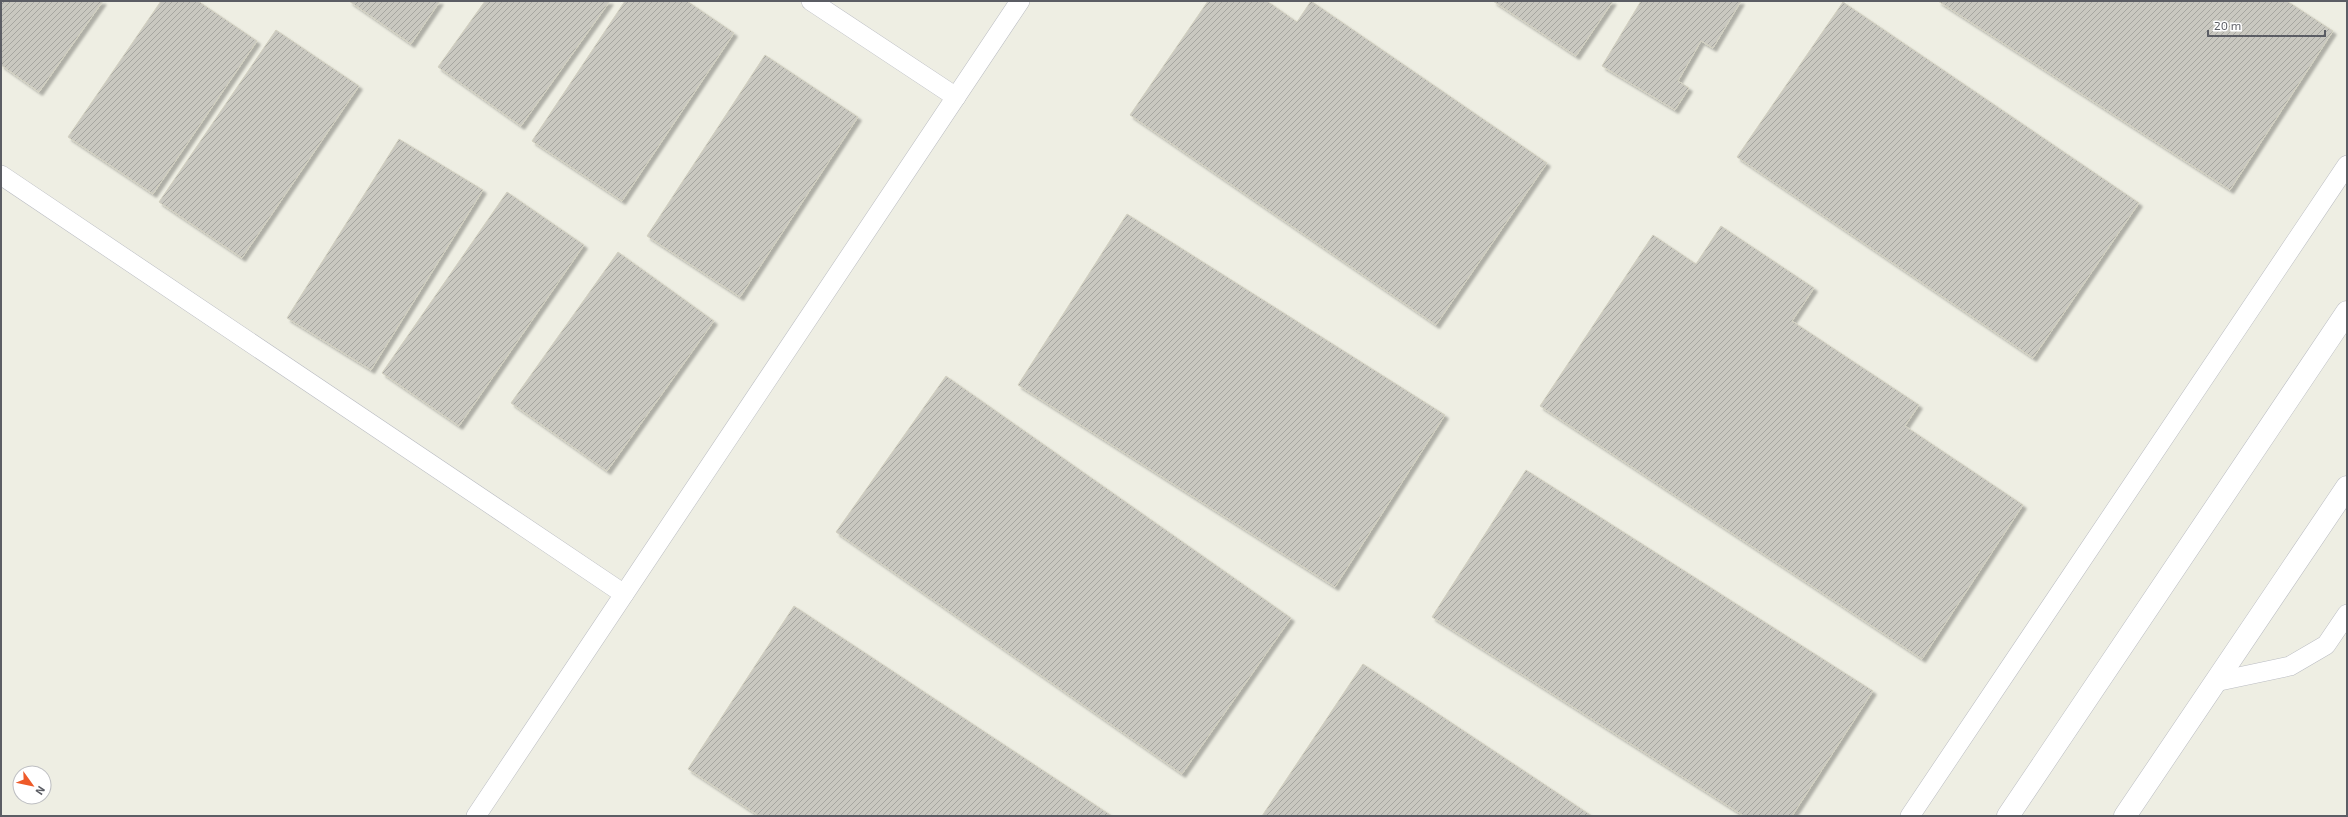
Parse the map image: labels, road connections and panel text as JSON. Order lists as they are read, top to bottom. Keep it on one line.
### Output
{"scale_bar":"20 m","north":"bottom right"}
